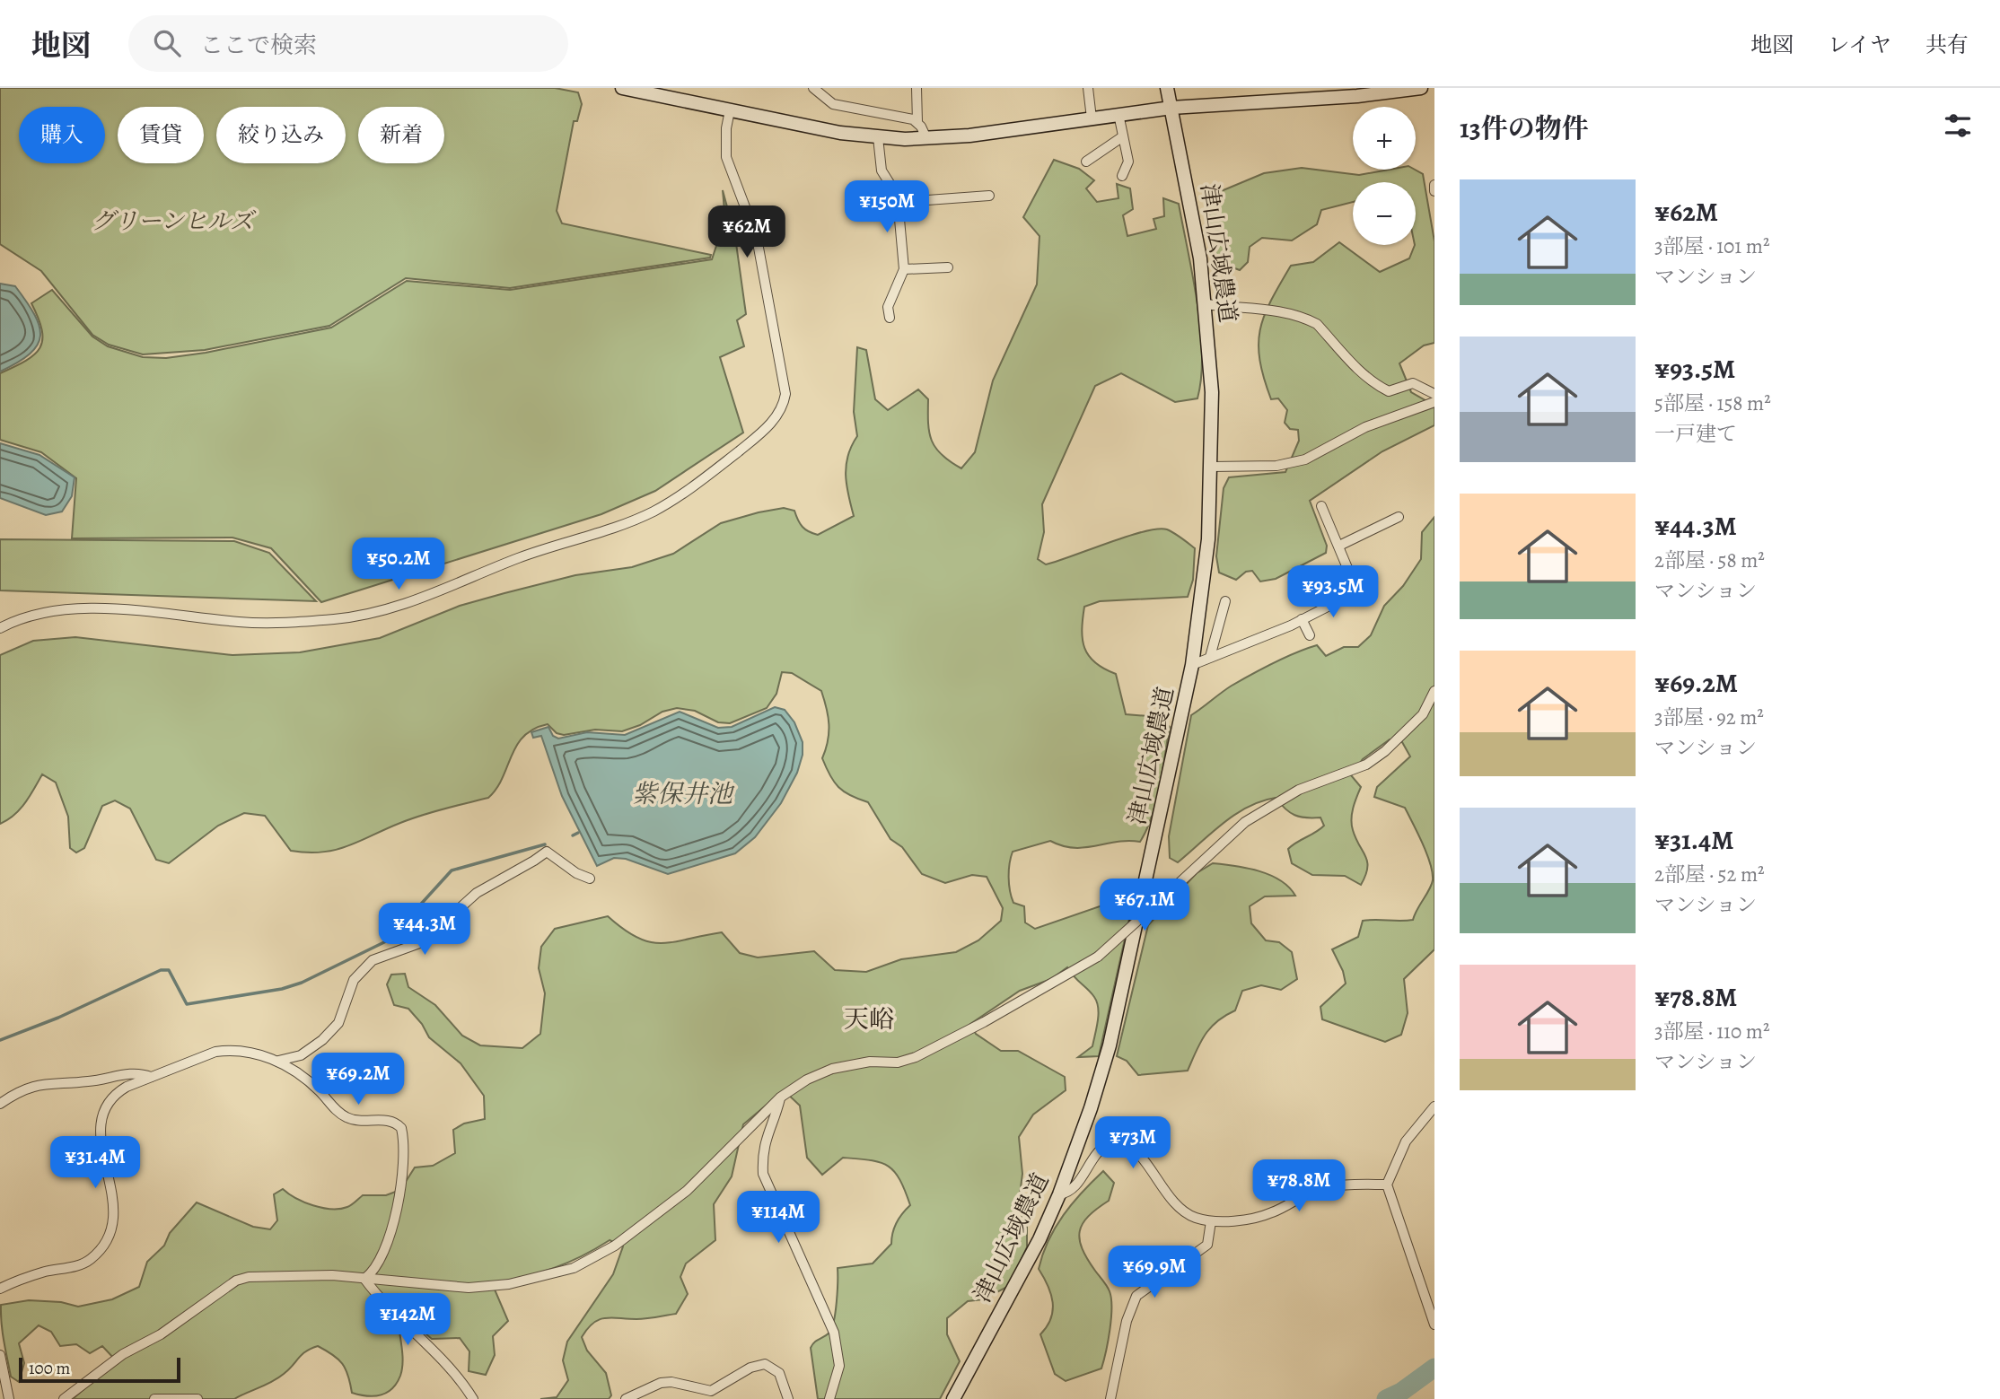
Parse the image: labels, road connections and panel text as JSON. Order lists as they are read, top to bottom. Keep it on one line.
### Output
{"streets":{"street":["津山広域農道"]},"districts":["天峪"],"water":["紫保井池"],"parks":["グリーンヒルズ"],"scale_bar":"100 m","page":{"header":"地図","search":"ここで検索","nav":["地図","レイヤ","共有"],"heading":"13件の物件","map_buttons":["+","−"],"chip":["購入","賃貸","絞り込み","新着"],"list":[{"name":"¥62M","note":"3部屋 · 101 m² · マンション"},{"name":"¥93.5M","note":"5部屋 · 158 m² · 一戸建て"},{"name":"¥44.3M","note":"2部屋 · 58 m² · マンション"},{"name":"¥69.2M","note":"3部屋 · 92 m² · マンション"},{"name":"¥31.4M","note":"2部屋 · 52 m² · マンション"},{"name":"¥78.8M","note":"3部屋 · 110 m² · マンション"}],"price":["¥150M","¥62M","¥50.2M","¥93.5M","¥67.1M","¥44.3M","¥69.2M","¥73M","¥31.4M","¥78.8M","¥114M","¥69.9M","¥142M"],"scale":"100 m"}}
